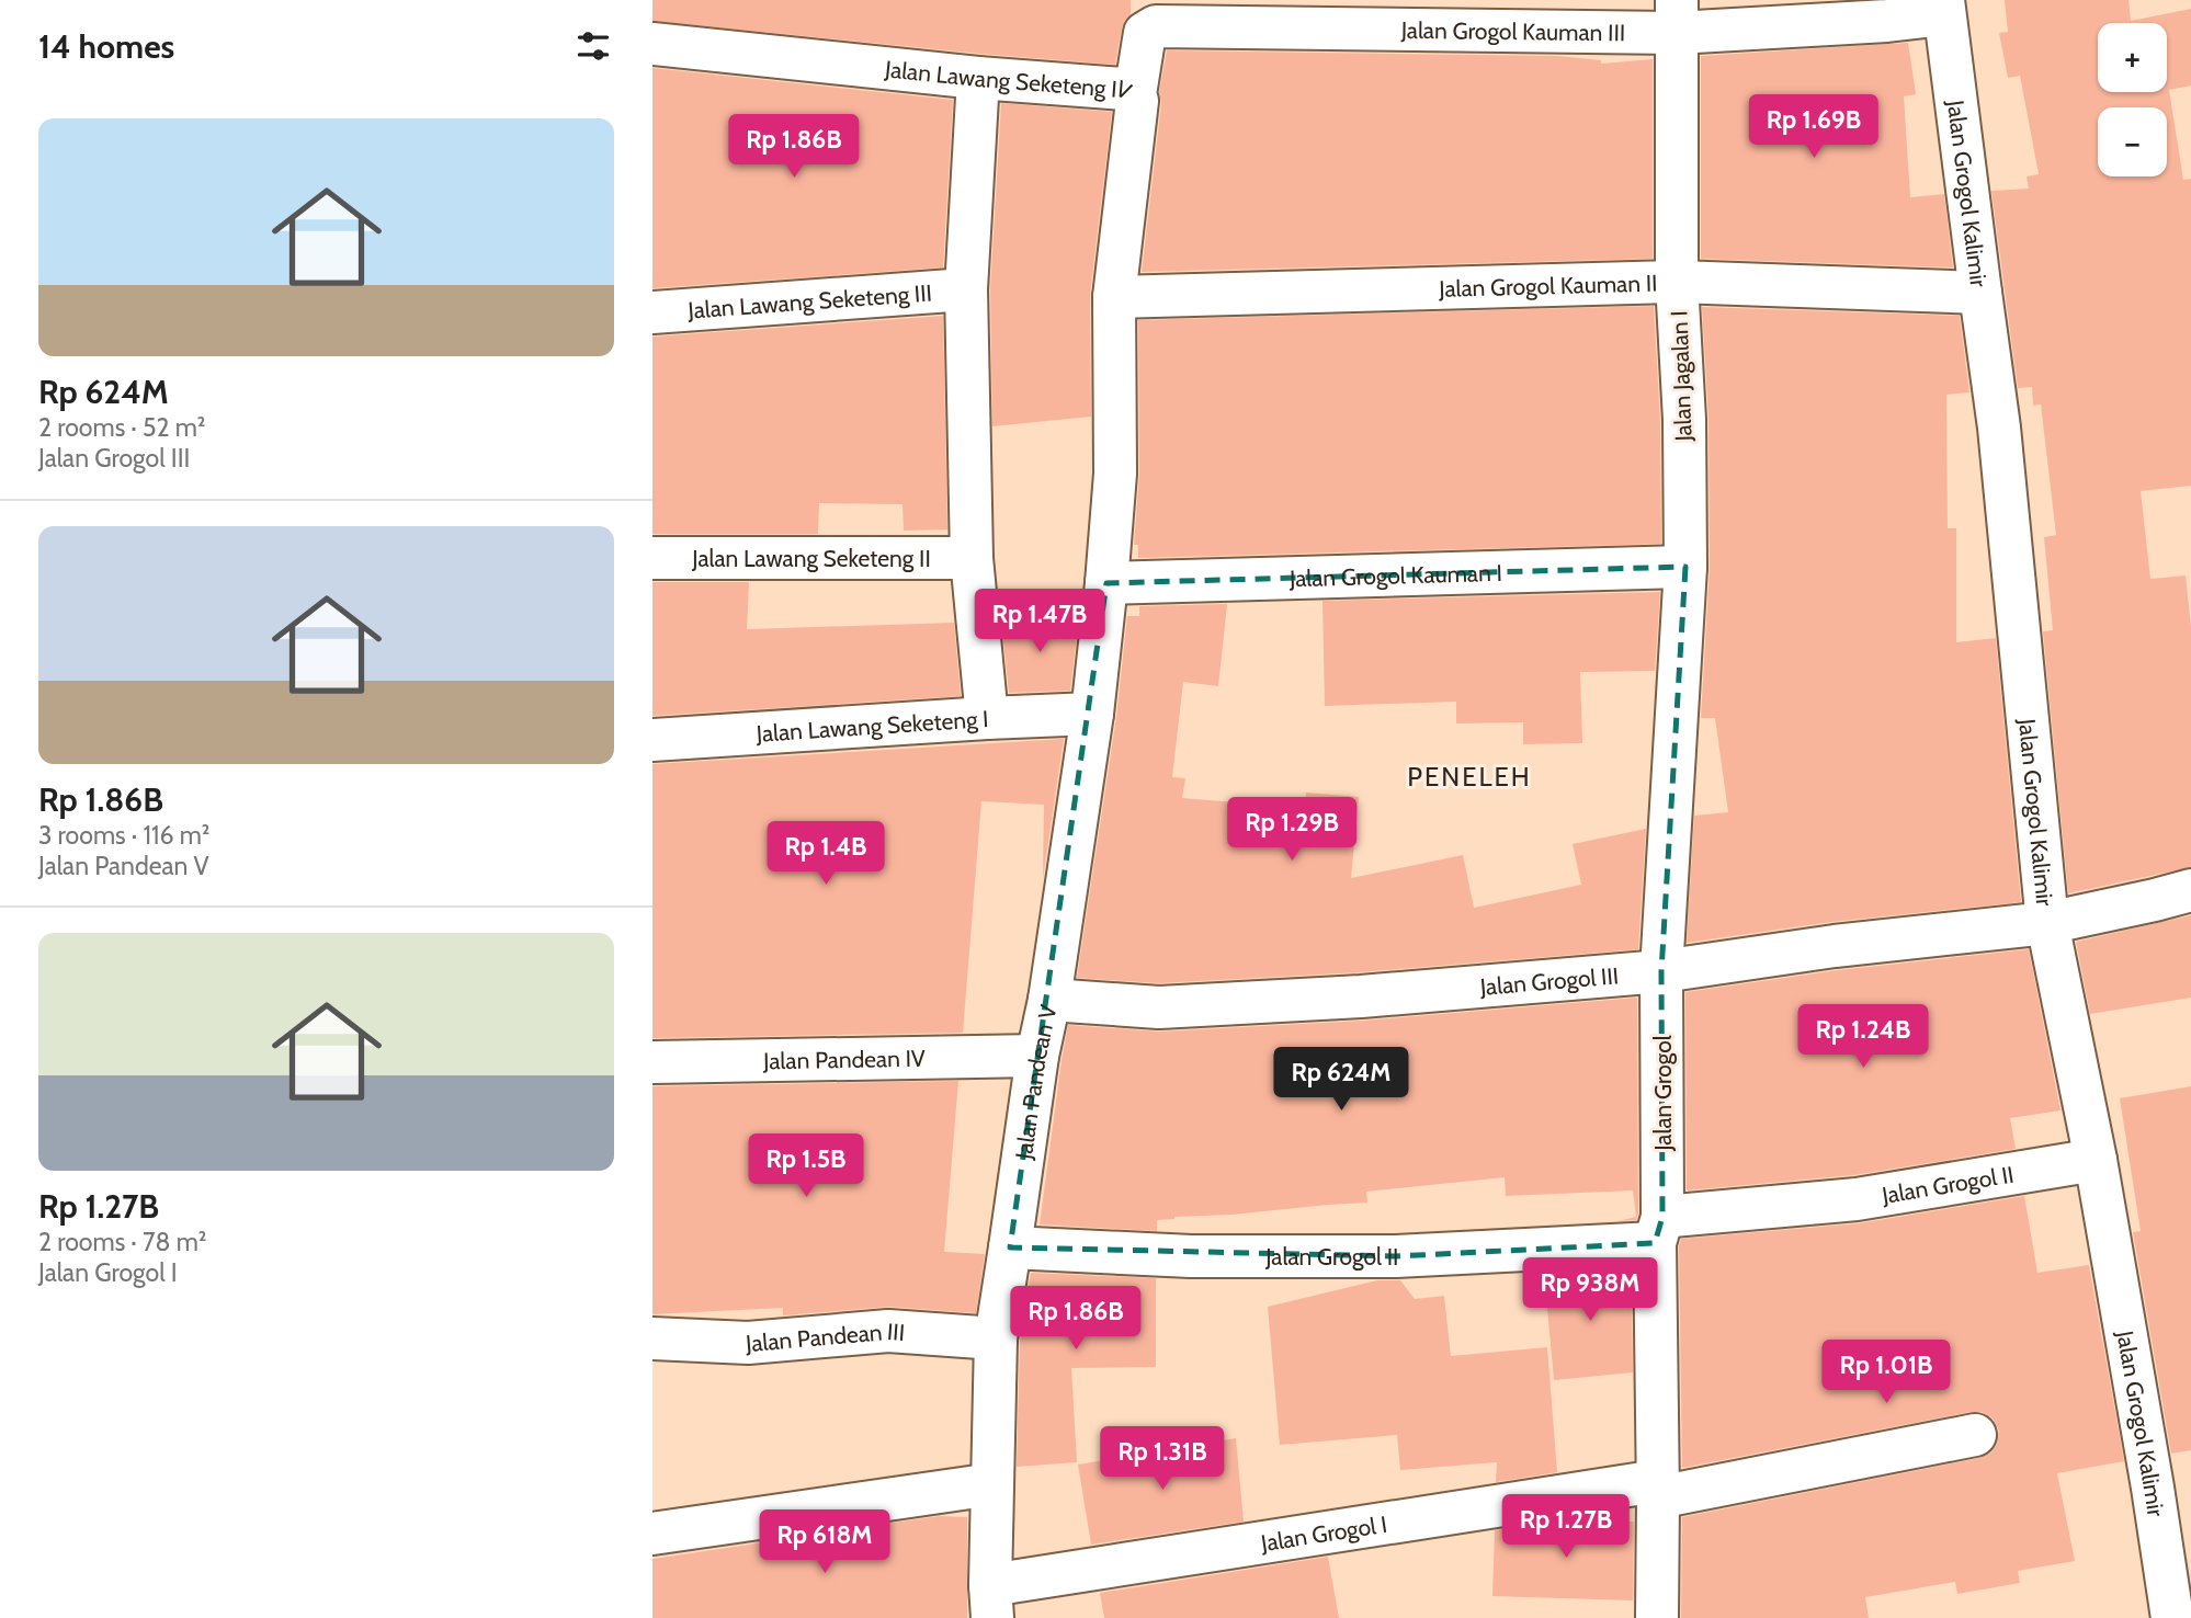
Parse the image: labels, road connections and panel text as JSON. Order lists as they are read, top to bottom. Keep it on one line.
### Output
{"streets":{"street":["Jalan Grogol Kauman III","Jalan Lawang Seketeng IV","Jalan Grogol Kalimir","Jalan Grogol Kauman II","Jalan Lawang Seketeng III","Jalan Jagalan I","Jalan Lawang Seketeng II","Jalan Grogol Kauman I","Jalan Lawang Seketeng I","Jalan Grogol III","Jalan Pandean IV","Jalan Pandean V","Jalan Grogol","Jalan Grogol II","Jalan Pandean III","Jalan Grogol I"]},"crossings":[["Jalan Grogol Kauman III","Jalan Lawang Seketeng IV"],["Jalan Grogol Kauman III","Jalan Grogol Kalimir"],["Jalan Grogol Kauman III","Jalan Jagalan I"],["Jalan Lawang Seketeng IV","Jalan Grogol Kauman II"],["Jalan Lawang Seketeng IV","Jalan Grogol Kauman I"],["Jalan Lawang Seketeng IV","Jalan Pandean V"],["Jalan Grogol Kalimir","Jalan Grogol Kauman II"],["Jalan Grogol Kalimir","Jalan Grogol III"],["Jalan Grogol Kalimir","Jalan Grogol II"],["Jalan Grogol Kauman II","Jalan Jagalan I"],["Jalan Jagalan I","Jalan Grogol Kauman I"],["Jalan Jagalan I","Jalan Grogol"],["Jalan Grogol Kauman I","Jalan Pandean V"],["Jalan Grogol Kauman I","Jalan Grogol"],["Jalan Lawang Seketeng I","Jalan Pandean V"],["Jalan Grogol III","Jalan Pandean V"],["Jalan Grogol III","Jalan Grogol"],["Jalan Pandean IV","Jalan Pandean V"],["Jalan Pandean V","Jalan Grogol II"],["Jalan Pandean V","Jalan Pandean III"],["Jalan Pandean V","Jalan Grogol I"],["Jalan Grogol","Jalan Grogol II"],["Jalan Grogol","Jalan Grogol I"]],"districts":["PENELEH"],"page":{"heading":"14 homes","map_buttons":["+","−"],"list":[{"name":"Rp 624M","note":"2 rooms · 52 m² · Jalan Grogol III"},{"name":"Rp 1.86B","note":"3 rooms · 116 m² · Jalan Pandean V"},{"name":"Rp 1.27B","note":"2 rooms · 78 m² · Jalan Grogol I"}],"price":["Rp 1.69B","Rp 1.86B","Rp 1.47B","Rp 1.29B","Rp 1.4B","Rp 1.24B","Rp 624M","Rp 1.5B","Rp 938M","Rp 1.86B","Rp 1.01B","Rp 1.31B","Rp 1.27B","Rp 618M"]}}
